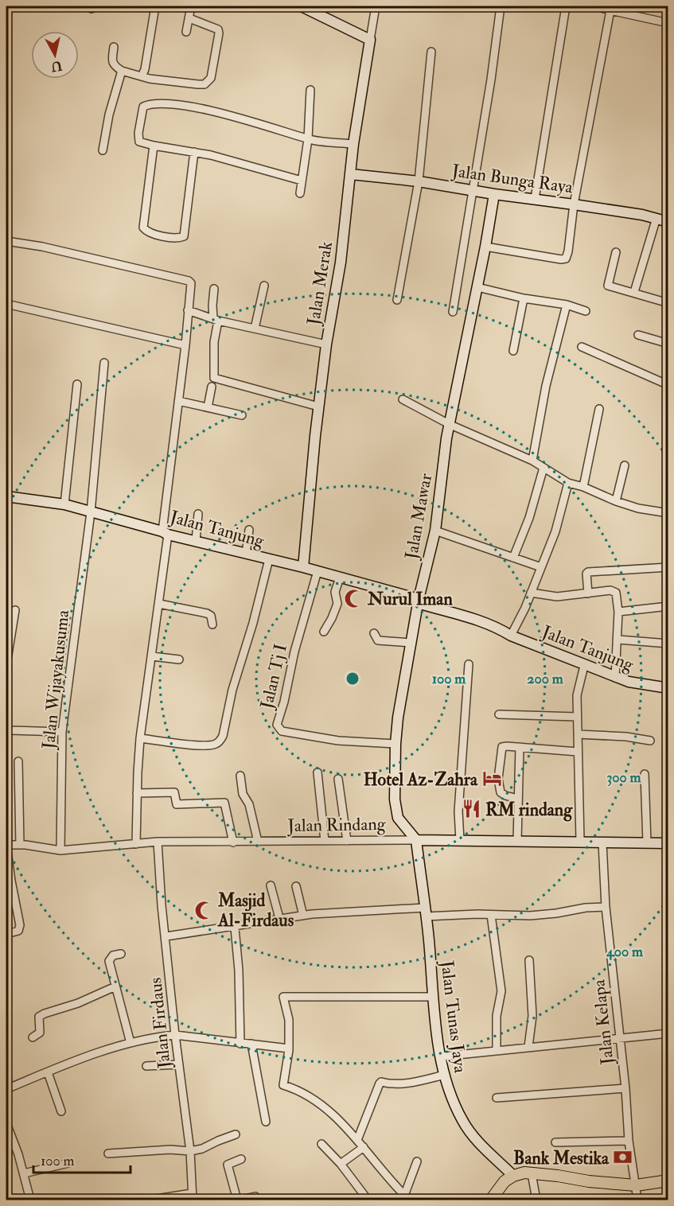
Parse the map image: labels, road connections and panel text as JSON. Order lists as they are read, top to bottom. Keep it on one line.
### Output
{"streets":{"street":["Jalan Bunga Raya","Jalan Merak","Jalan Mawar","Jalan Tanjung","Jalan Tj I","Jalan Wijayakusuma","Jalan Rindang","Jalan Tunas Jaya","Jalan Kelapa","Jalan Firdaus"]},"crossings":[["Jalan Bunga Raya","Jalan Merak"],["Jalan Bunga Raya","Jalan Mawar"],["Jalan Merak","Jalan Tanjung"],["Jalan Mawar","Jalan Tanjung"],["Jalan Mawar","Jalan Tj I"],["Jalan Mawar","Jalan Rindang"],["Jalan Mawar","Jalan Tunas Jaya"],["Jalan Tanjung","Jalan Tj I"],["Jalan Tanjung","Jalan Wijayakusuma"],["Jalan Wijayakusuma","Jalan Rindang"],["Jalan Rindang","Jalan Tunas Jaya"],["Jalan Rindang","Jalan Kelapa"],["Jalan Rindang","Jalan Firdaus"]],"places":{"mosque":["Nurul Iman","Masjid Al-Firdaus"],"hotel":["Hotel Az-Zahra"],"restaurant":["RM rindang"],"bank":["Bank Mestika"]},"scale_bar":"100 m","north":"bottom","rings":["100 m","200 m","300 m","400 m"]}
